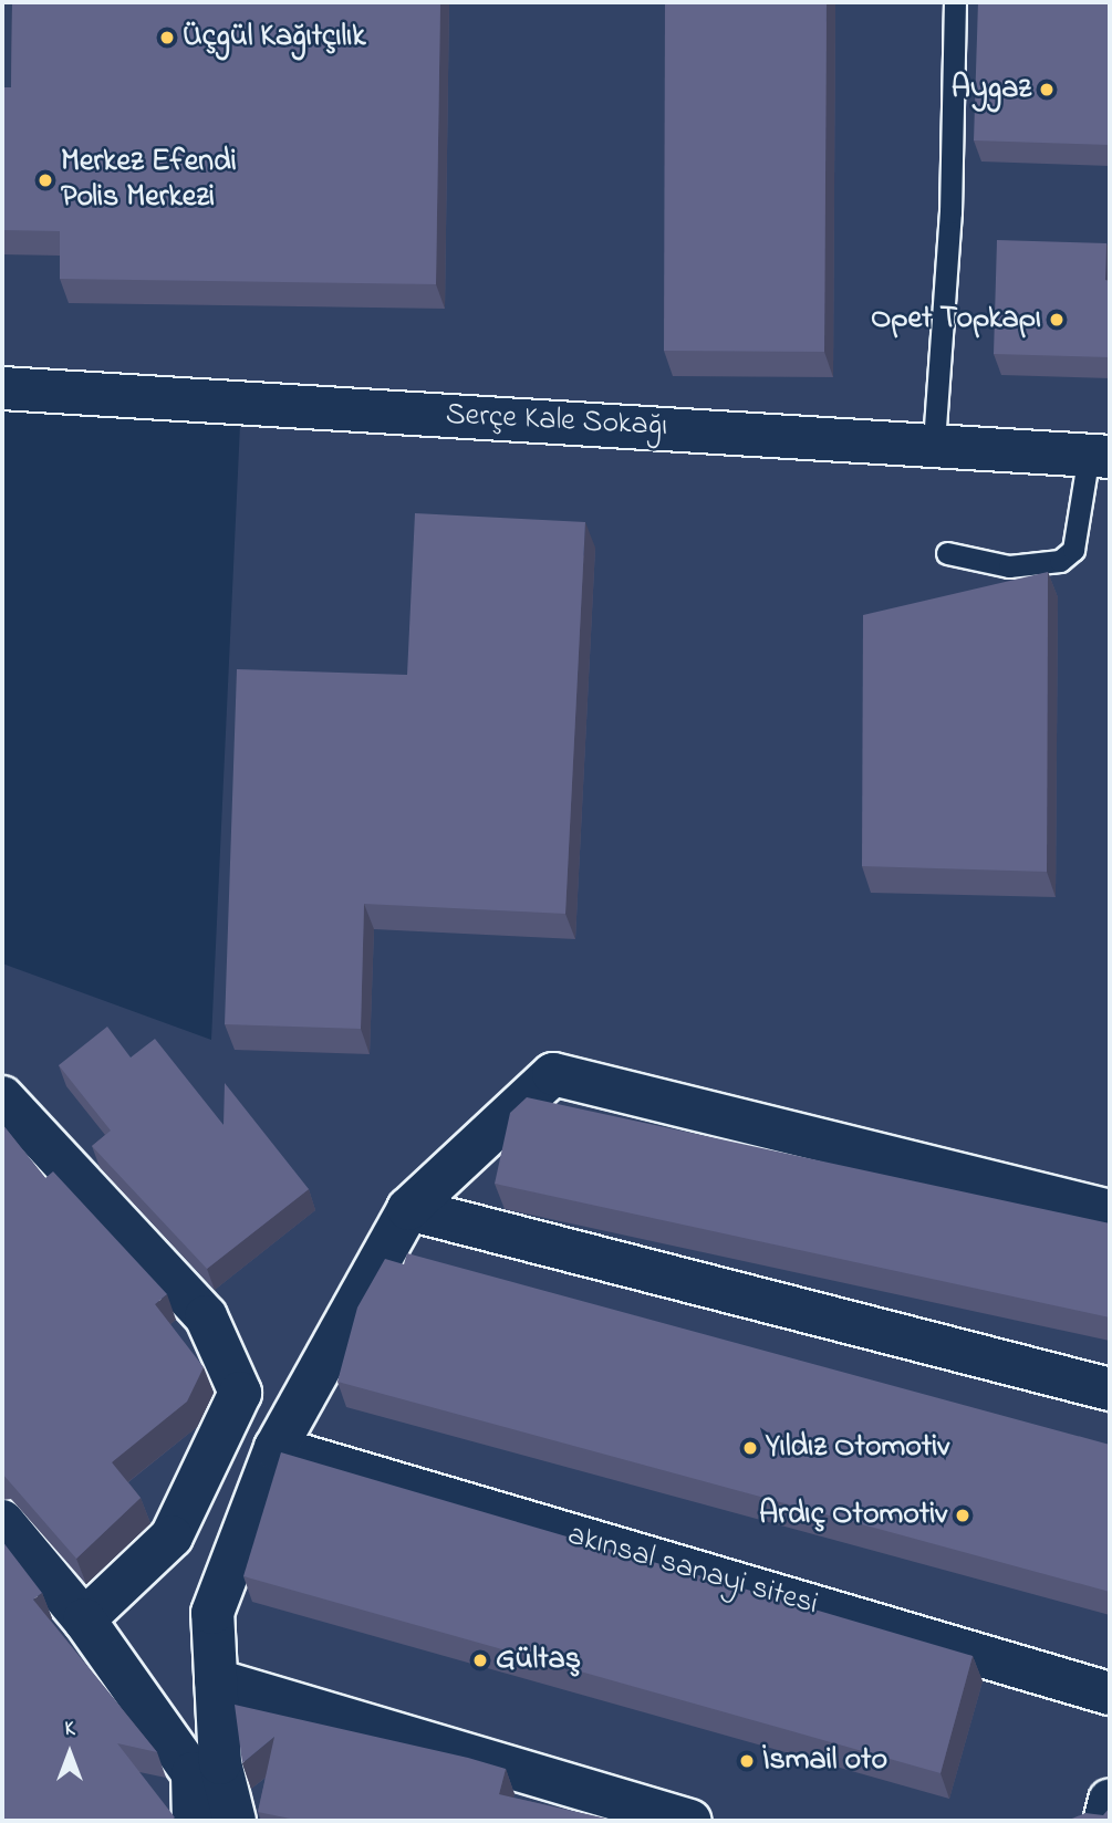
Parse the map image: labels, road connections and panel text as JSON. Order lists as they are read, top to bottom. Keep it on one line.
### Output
{"streets":{"street":["Serçe Kale Sokağı","akınsal sanayi sitesi"]},"places":["Üçgül Kağıtçılık","Aygaz","Merkez Efendi Polis Merkezi","Opet Topkapı","Yıldız Otomotiv","Ardıç Otomotiv","Gültaş","İsmail oto"],"north":"top"}
